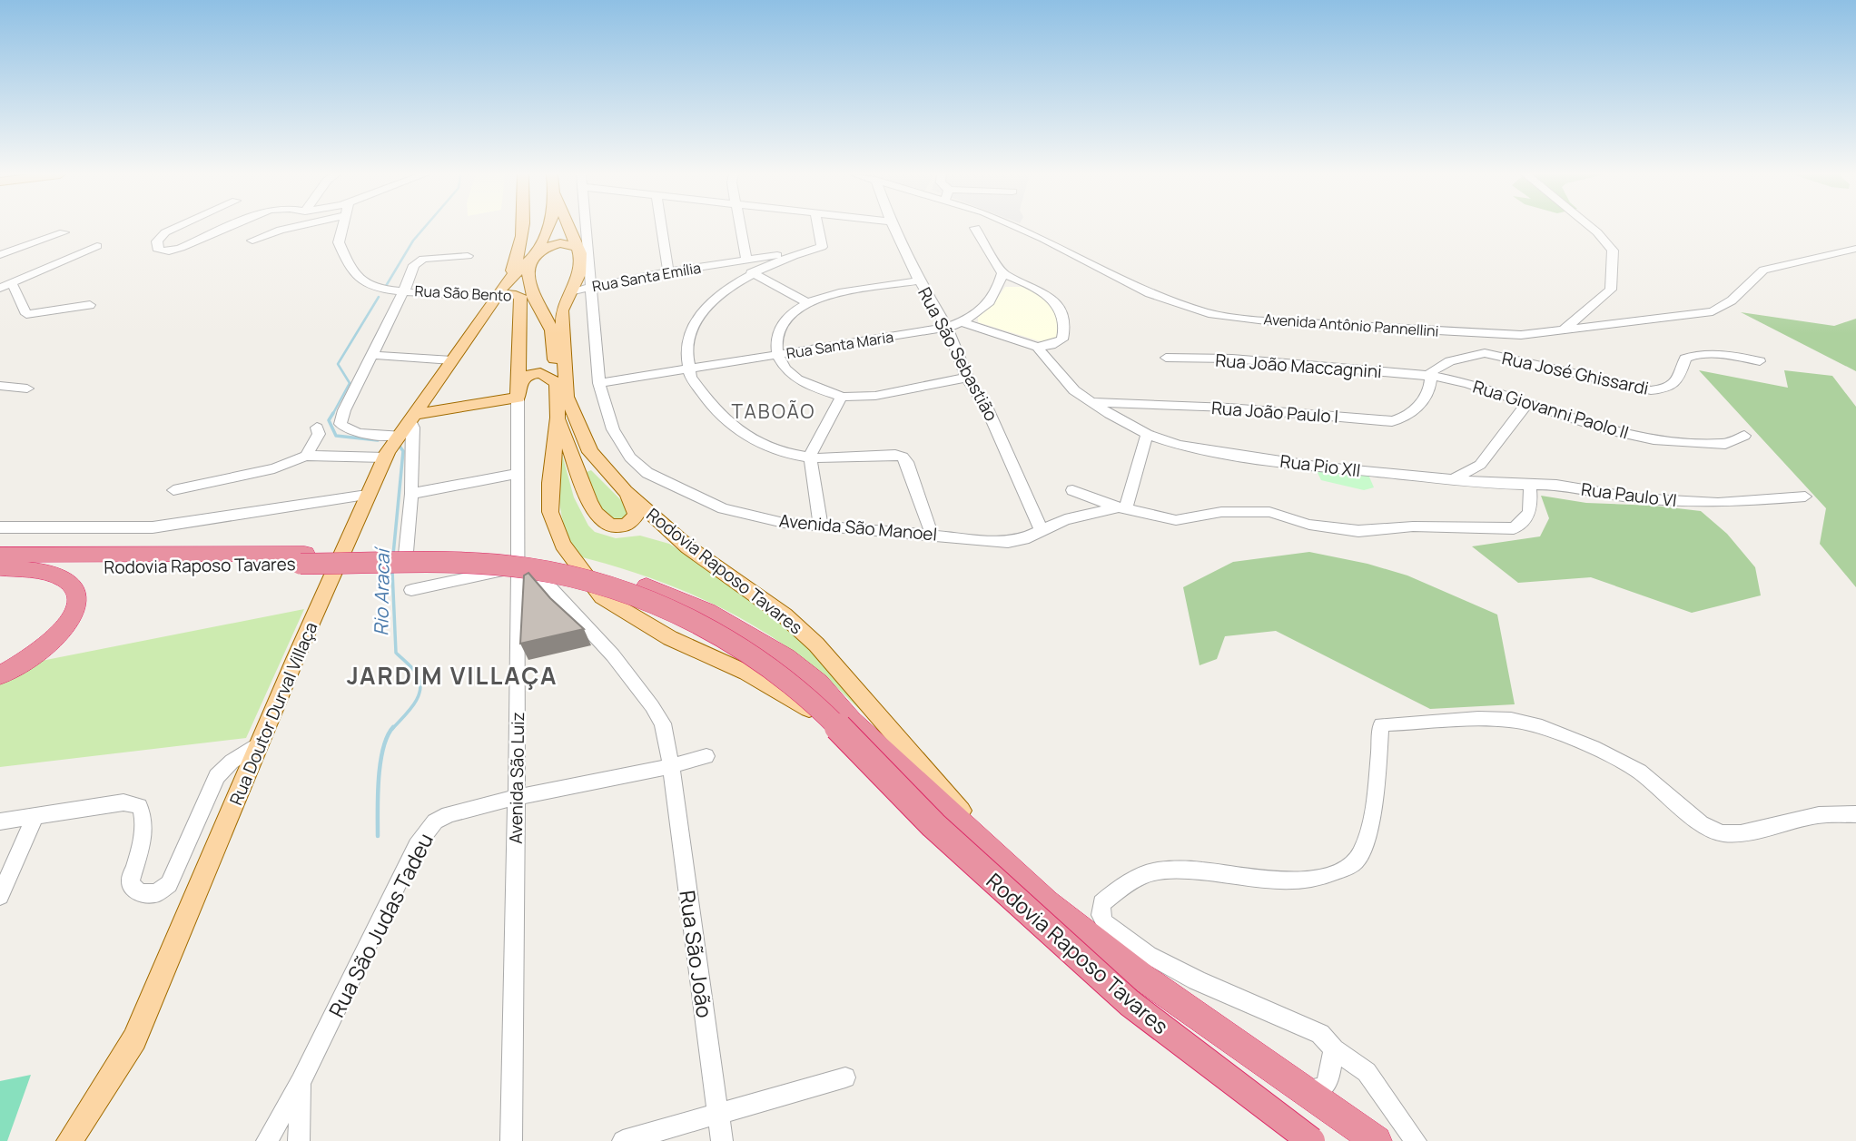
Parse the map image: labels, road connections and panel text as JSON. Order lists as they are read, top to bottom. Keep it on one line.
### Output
{"streets":{"highway":["Rodovia Raposo Tavares"],"main road":["Rua São Bento","Rua Doutor Durval Villaça","Avenida São Luiz"],"street":["Rua Santa Emília","Avenida Antônio Pannellini","Rua Santa Maria","Rua São Sebastião","Rua João Maccagnini","Rua José Ghissardi","Rua Giovanni Paolo II","Rua João Paulo I","Rua Pio XII","Rua Paulo VI","Avenida São Manoel","Rua São Judas Tadeu","Rua São João"]},"crossings":[["Rua Santa Emília","Avenida São Manoel"],["Rua São Bento","Rua Doutor Durval Villaça"],["Rua São Bento","Avenida São Luiz"],["Avenida Antônio Pannellini","Rua José Ghissardi"],["Rua Santa Maria","Rua São Sebastião"],["Rua Santa Maria","Avenida São Manoel"],["Rua São Sebastião","Avenida São Manoel"],["Rua João Maccagnini","Rua José Ghissardi"],["Rua João Maccagnini","Rua Giovanni Paolo II"],["Rua João Maccagnini","Rua João Paulo I"],["Rua José Ghissardi","Rua Giovanni Paolo II"],["Rua José Ghissardi","Rua João Paulo I"],["Rua Giovanni Paolo II","Rua João Paulo I"],["Rua João Paulo I","Rua Pio XII"],["Rua Pio XII","Rua Paulo VI"],["Avenida São Luiz","Rua São Judas Tadeu"],["Avenida São Luiz","Rua São João"],["Rua São Judas Tadeu","Rua São João"]],"districts":["TABOÃO","JARDIM VILLAÇA"],"water":["Rio Aracaí"]}
